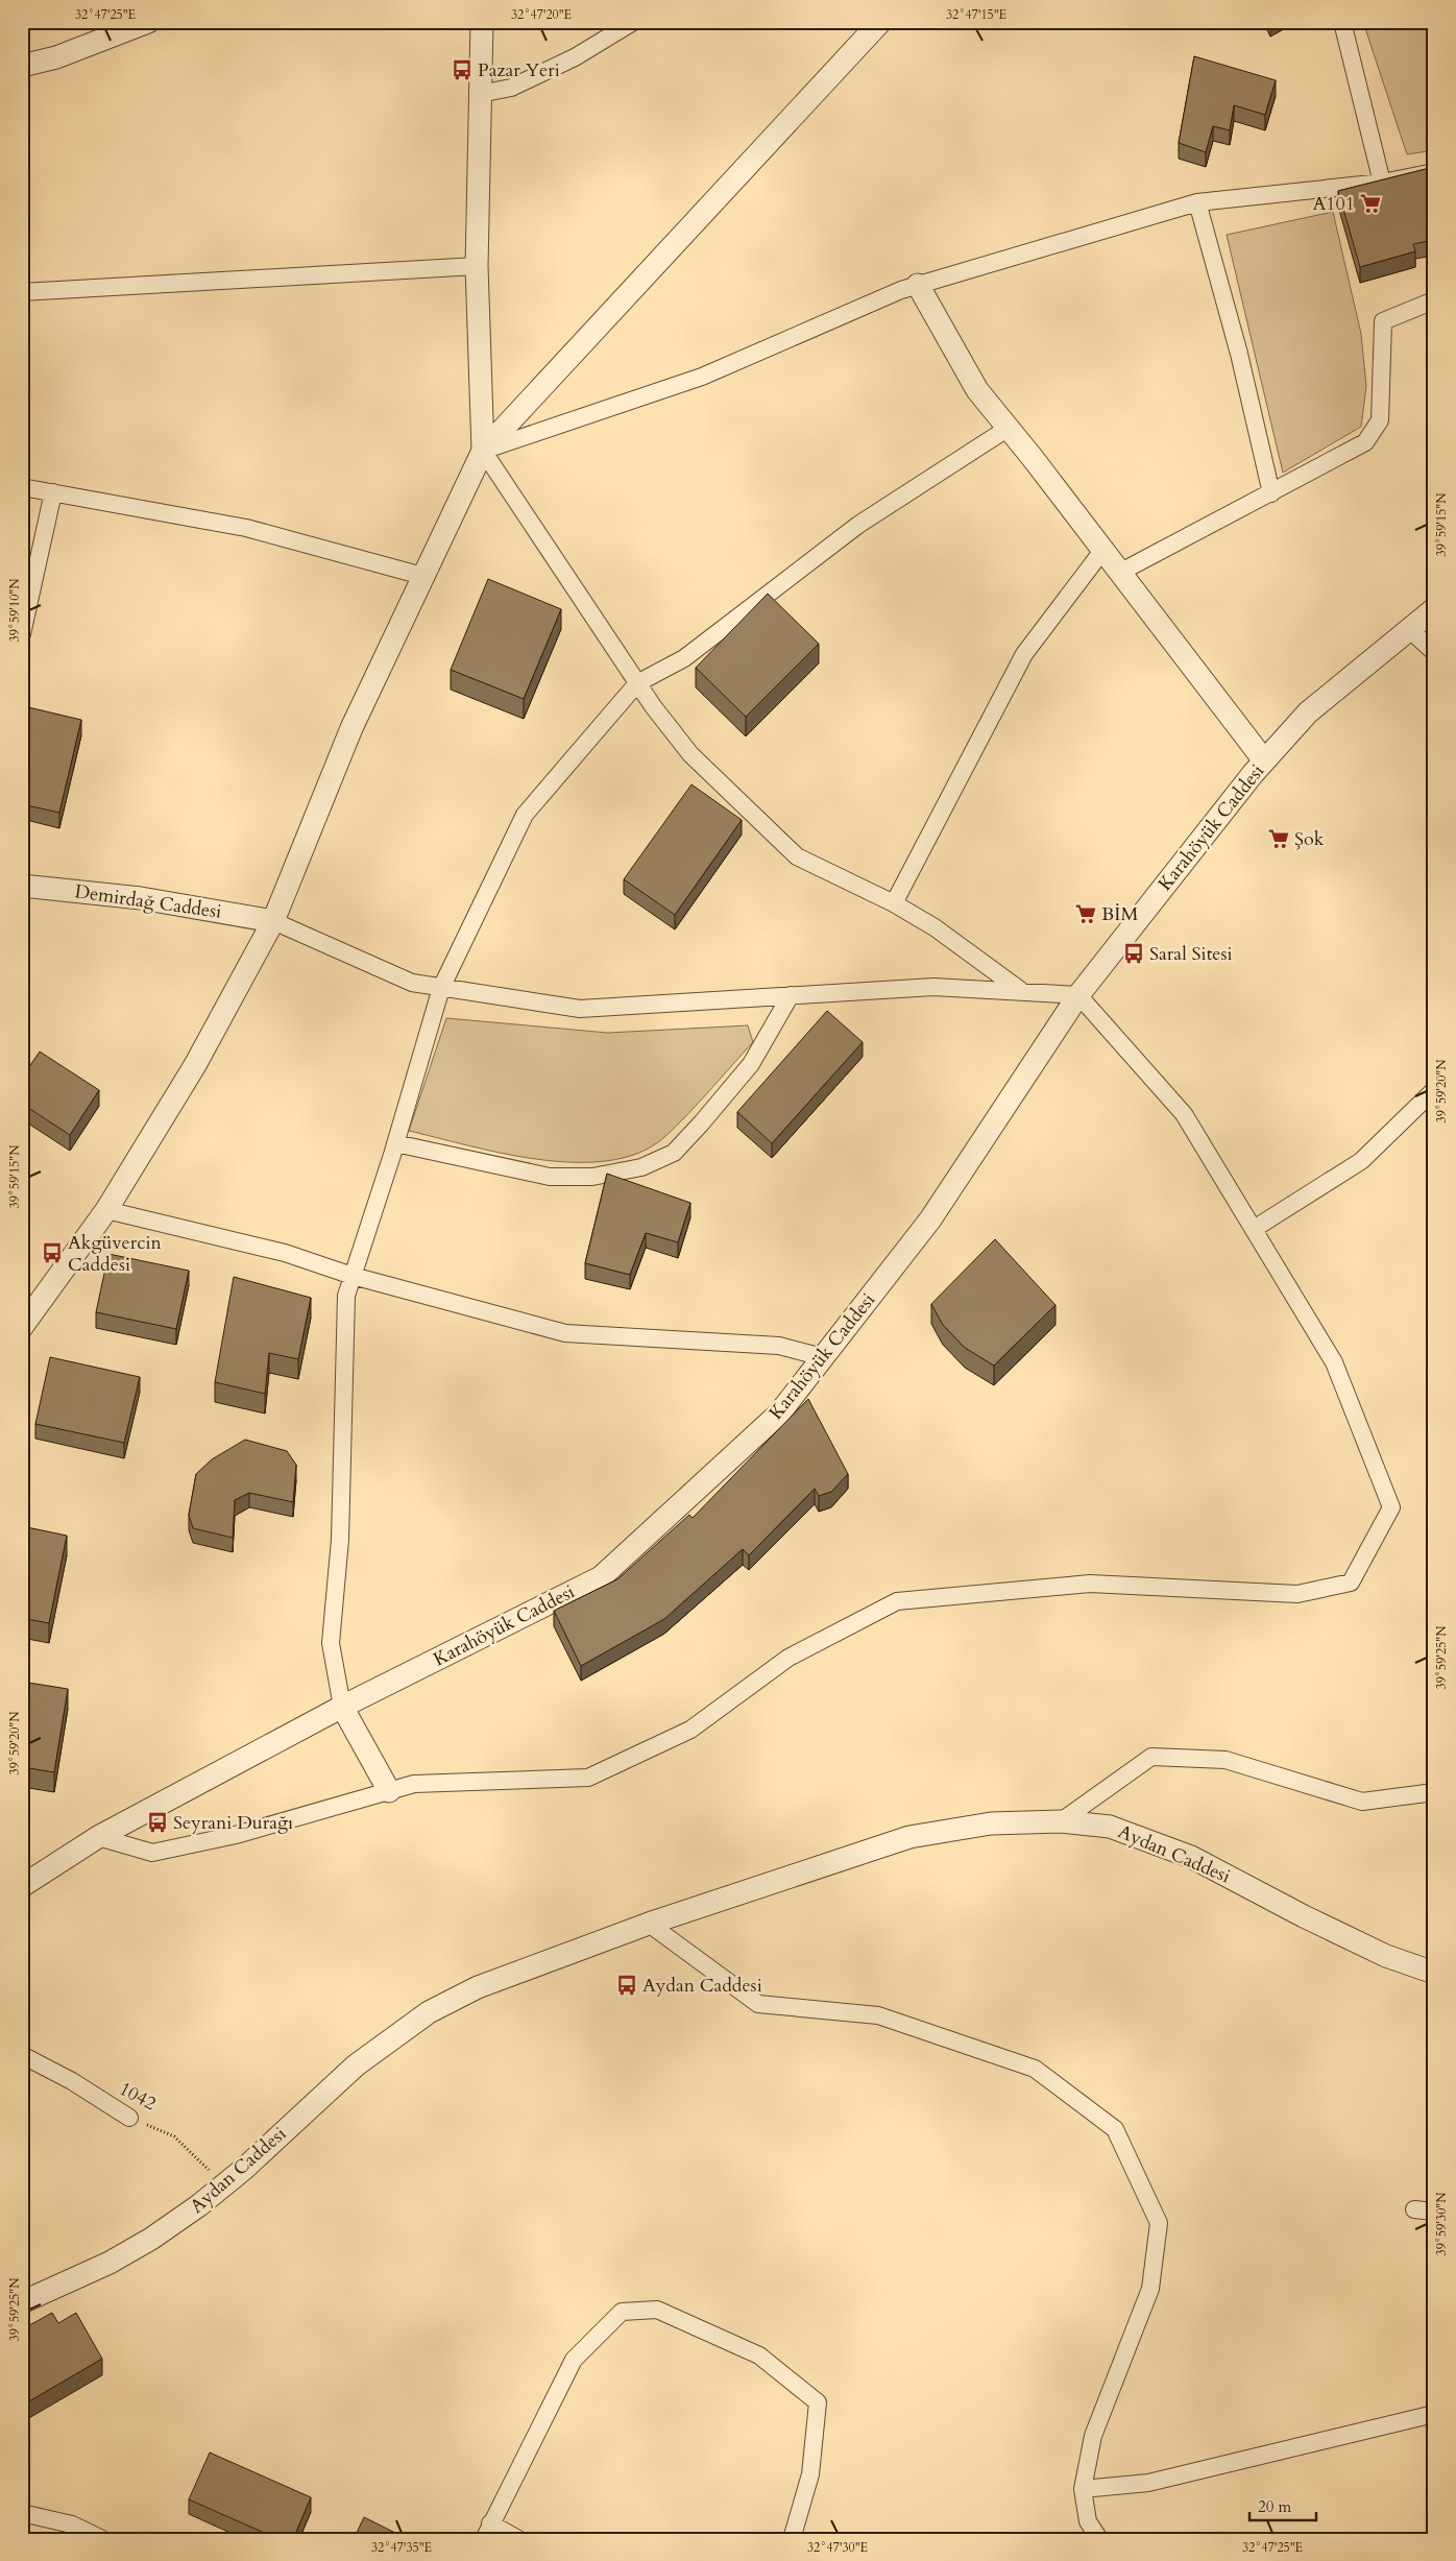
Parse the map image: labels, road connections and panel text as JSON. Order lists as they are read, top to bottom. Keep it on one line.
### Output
{"streets":{"street":["Karahöyük Caddesi","Demirdağ Caddesi","Aydan Caddesi","1042"]},"crossings":[["Aydan Caddesi","1042"]],"places":{"bus stop":["Pazar Yeri","Saral Sitesi","Akgüvercin Caddesi","Seyrani Durağı","Aydan Caddesi"],"supermarket":["A101","Şok","BİM"]},"scale_bar":"20 m","coordinates":["32°47'25\"E","32°47'20\"E","32°47'15\"E","39°59'15\"N","39°59'10\"N","39°59'20\"N","39°59'25\"N","39°59'30\"N","32°47'35\"E","32°47'30\"E"]}
